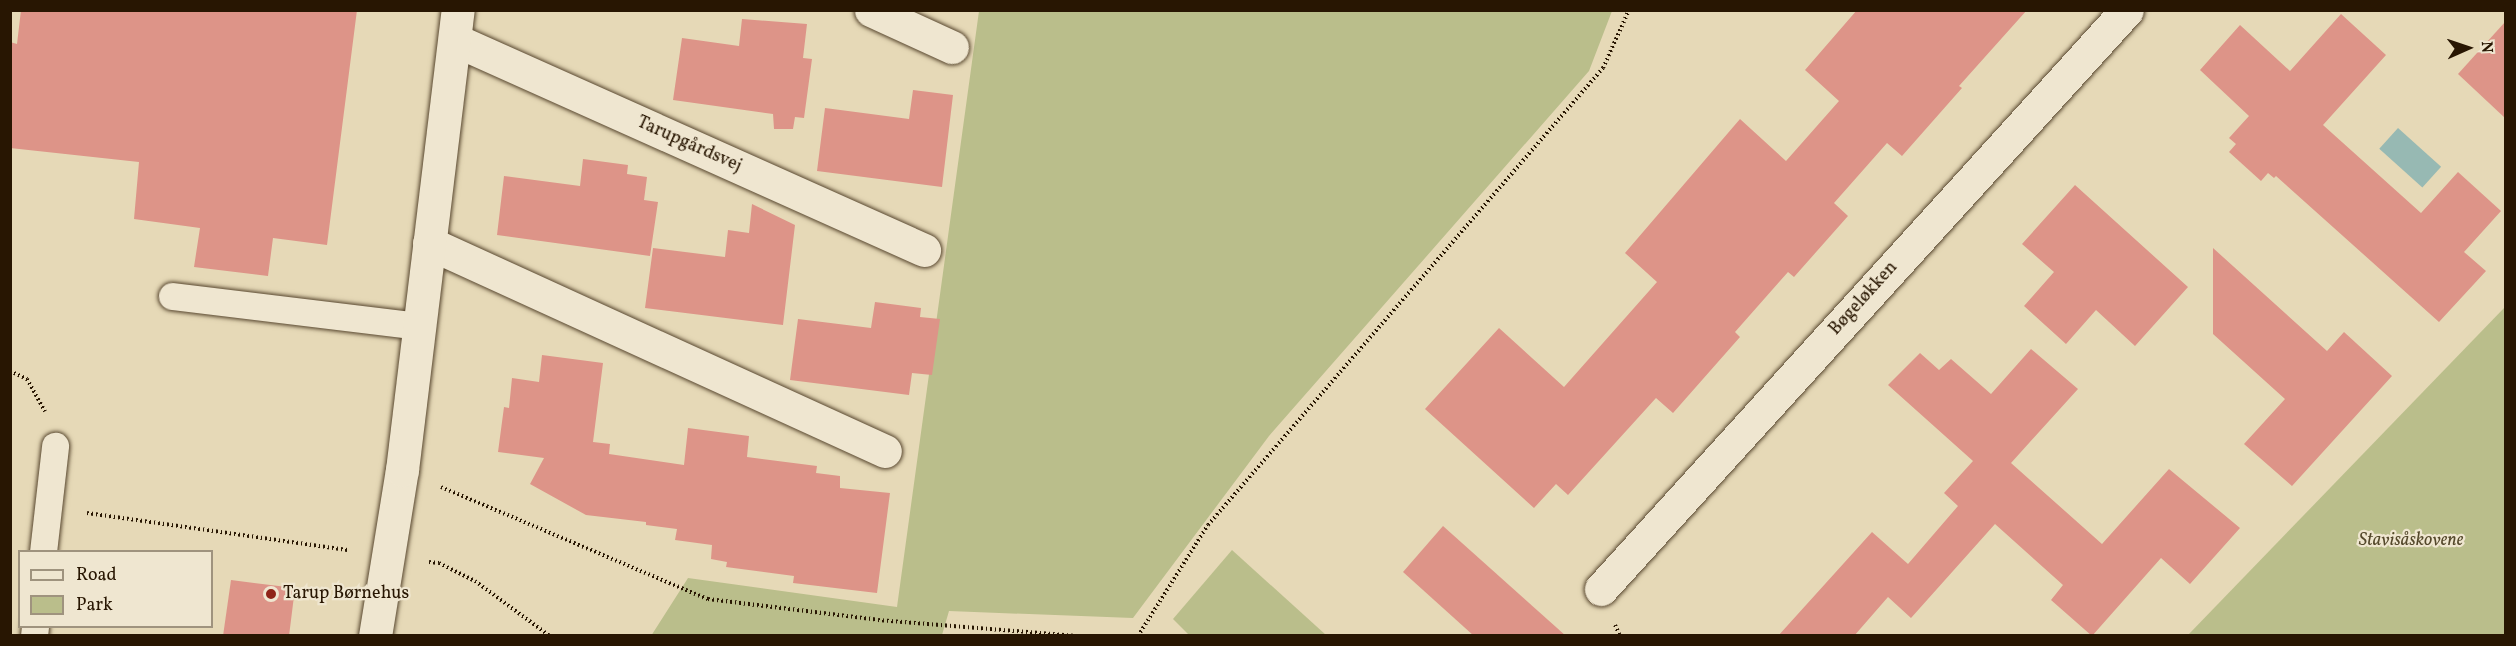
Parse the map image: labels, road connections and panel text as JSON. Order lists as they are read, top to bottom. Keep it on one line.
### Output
{"streets":{"street":["Tarupgårdsvej","Bøgeløkken"]},"parks":["Stavisåskovene"],"places":["Tarup Børnehus"],"legend":["Road","Park"],"north":"right"}
